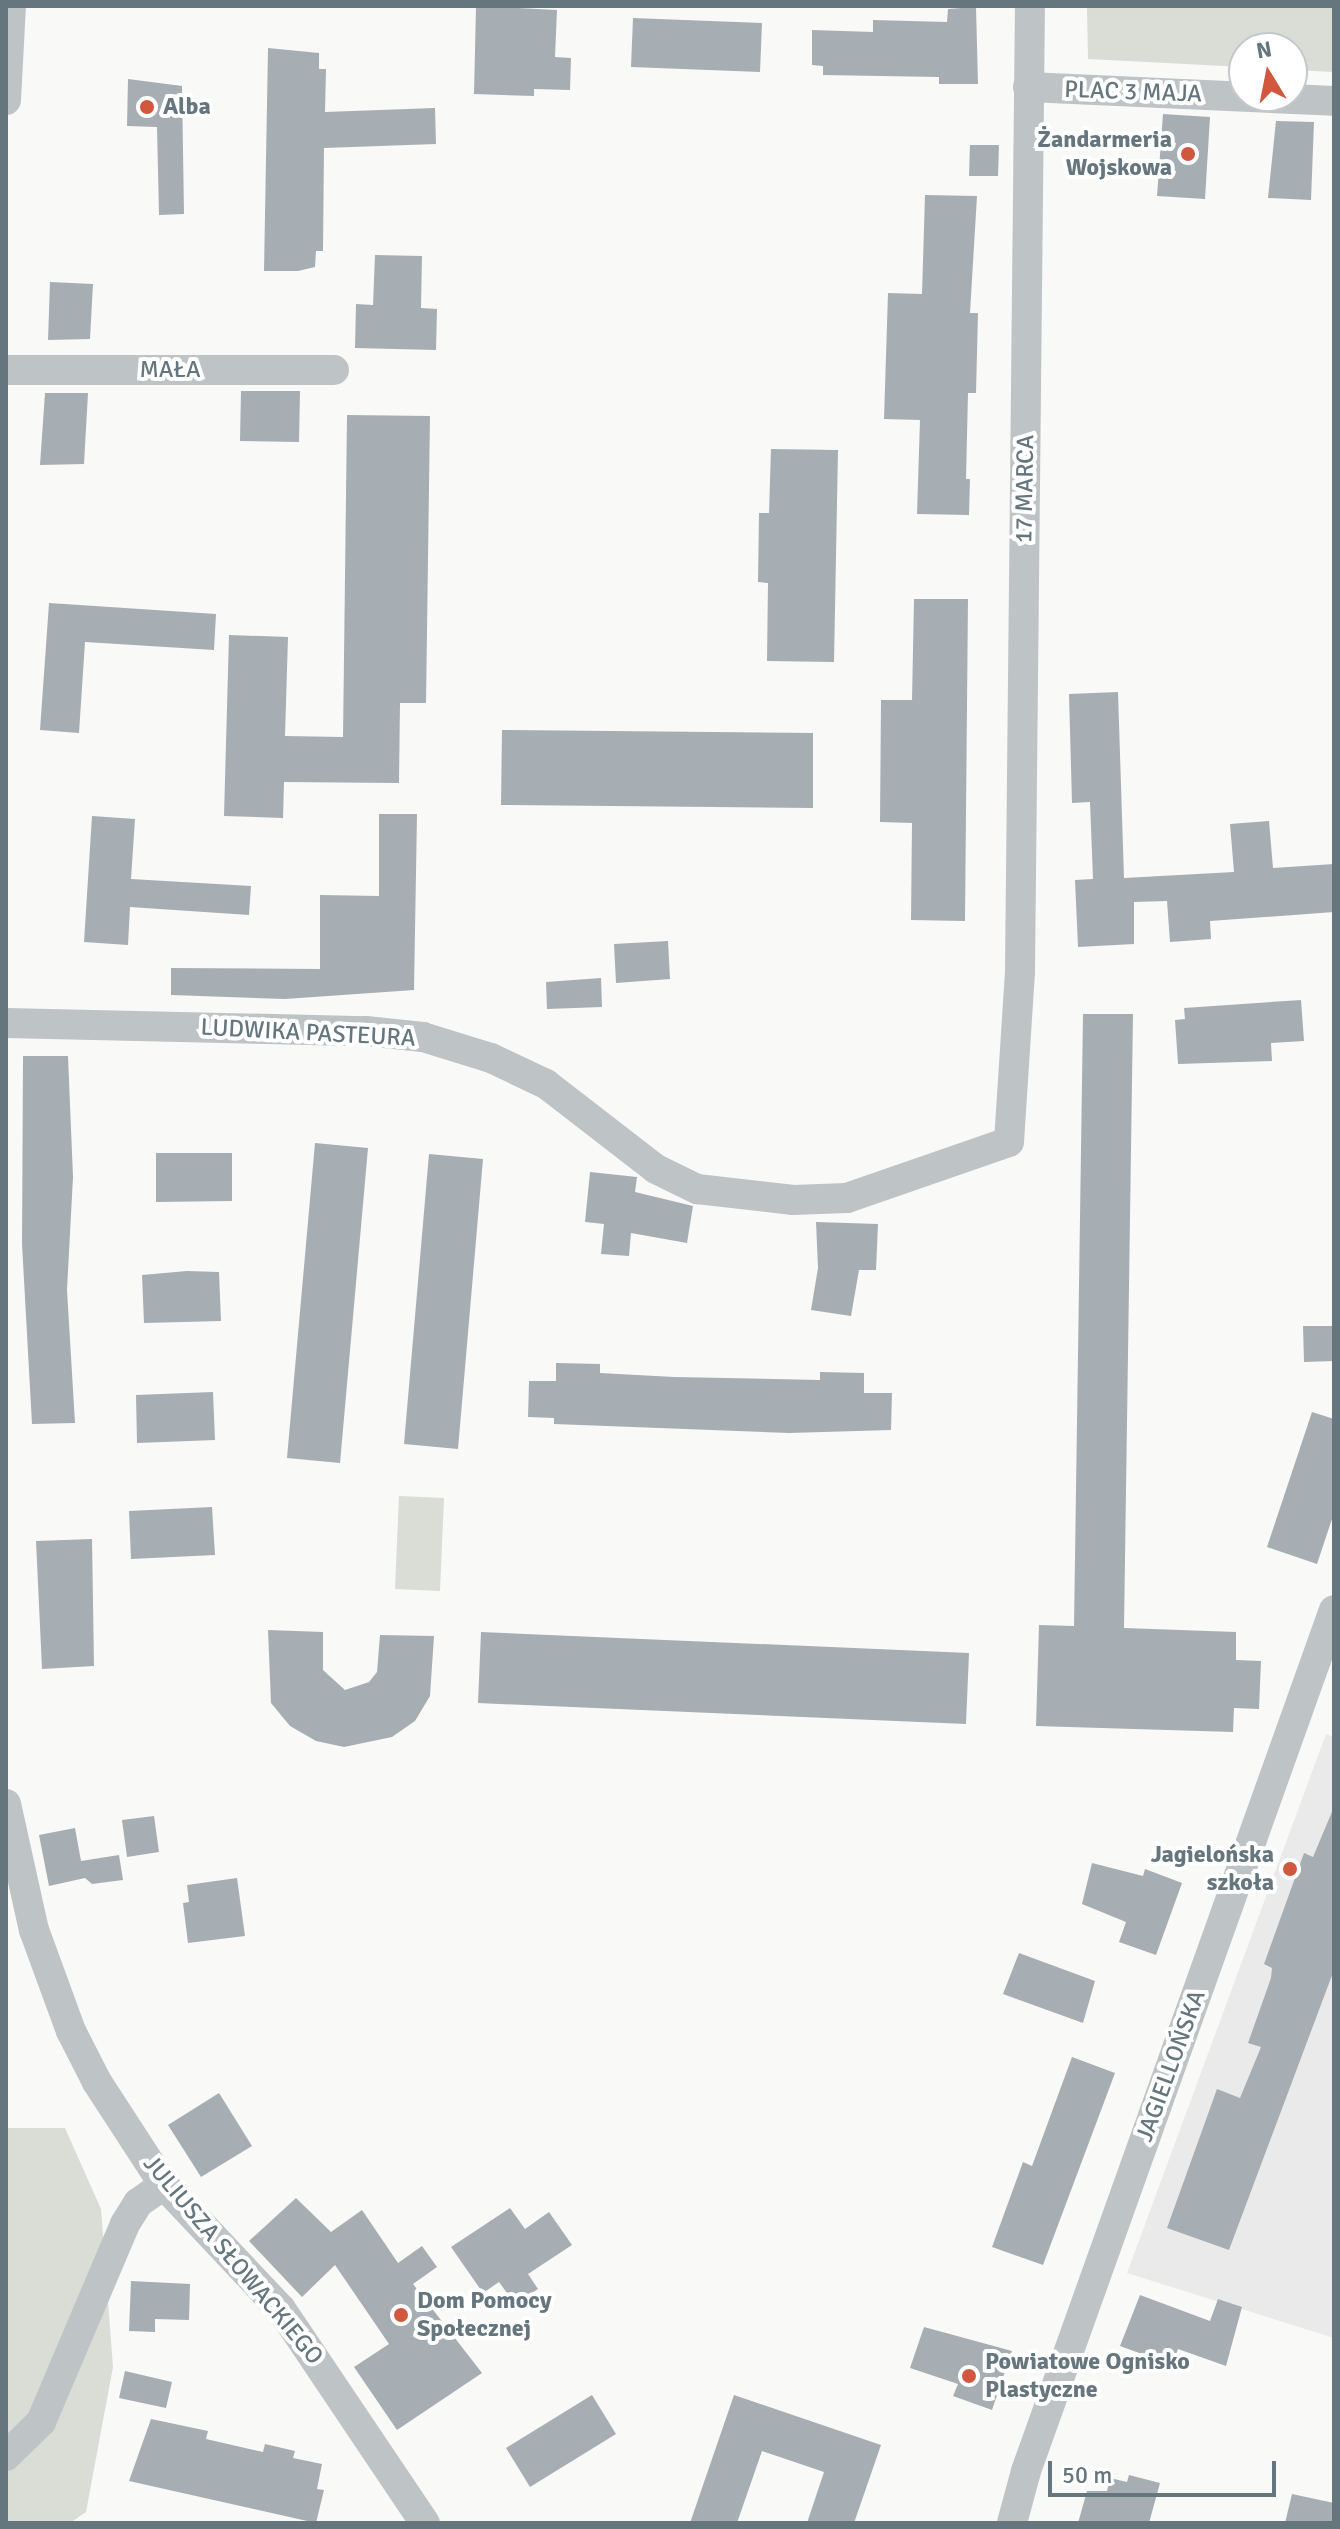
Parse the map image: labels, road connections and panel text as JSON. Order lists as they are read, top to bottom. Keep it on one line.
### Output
{"streets":{"street":["PLAC 3 MAJA","MAŁA","17 MARCA","LUDWIKA PASTEURA","JAGIELLOŃSKA","JULIUSZA SŁOWACKIEGO"]},"crossings":[["PLAC 3 MAJA","17 MARCA"],["17 MARCA","LUDWIKA PASTEURA"]],"places":["Alba","Żandarmeria Wojskowa","Jagielońska szkoła","Dom Pomocy Społecznej","Powiatowe Ognisko Plastyczne"],"scale_bar":"50 m","north":"top"}
